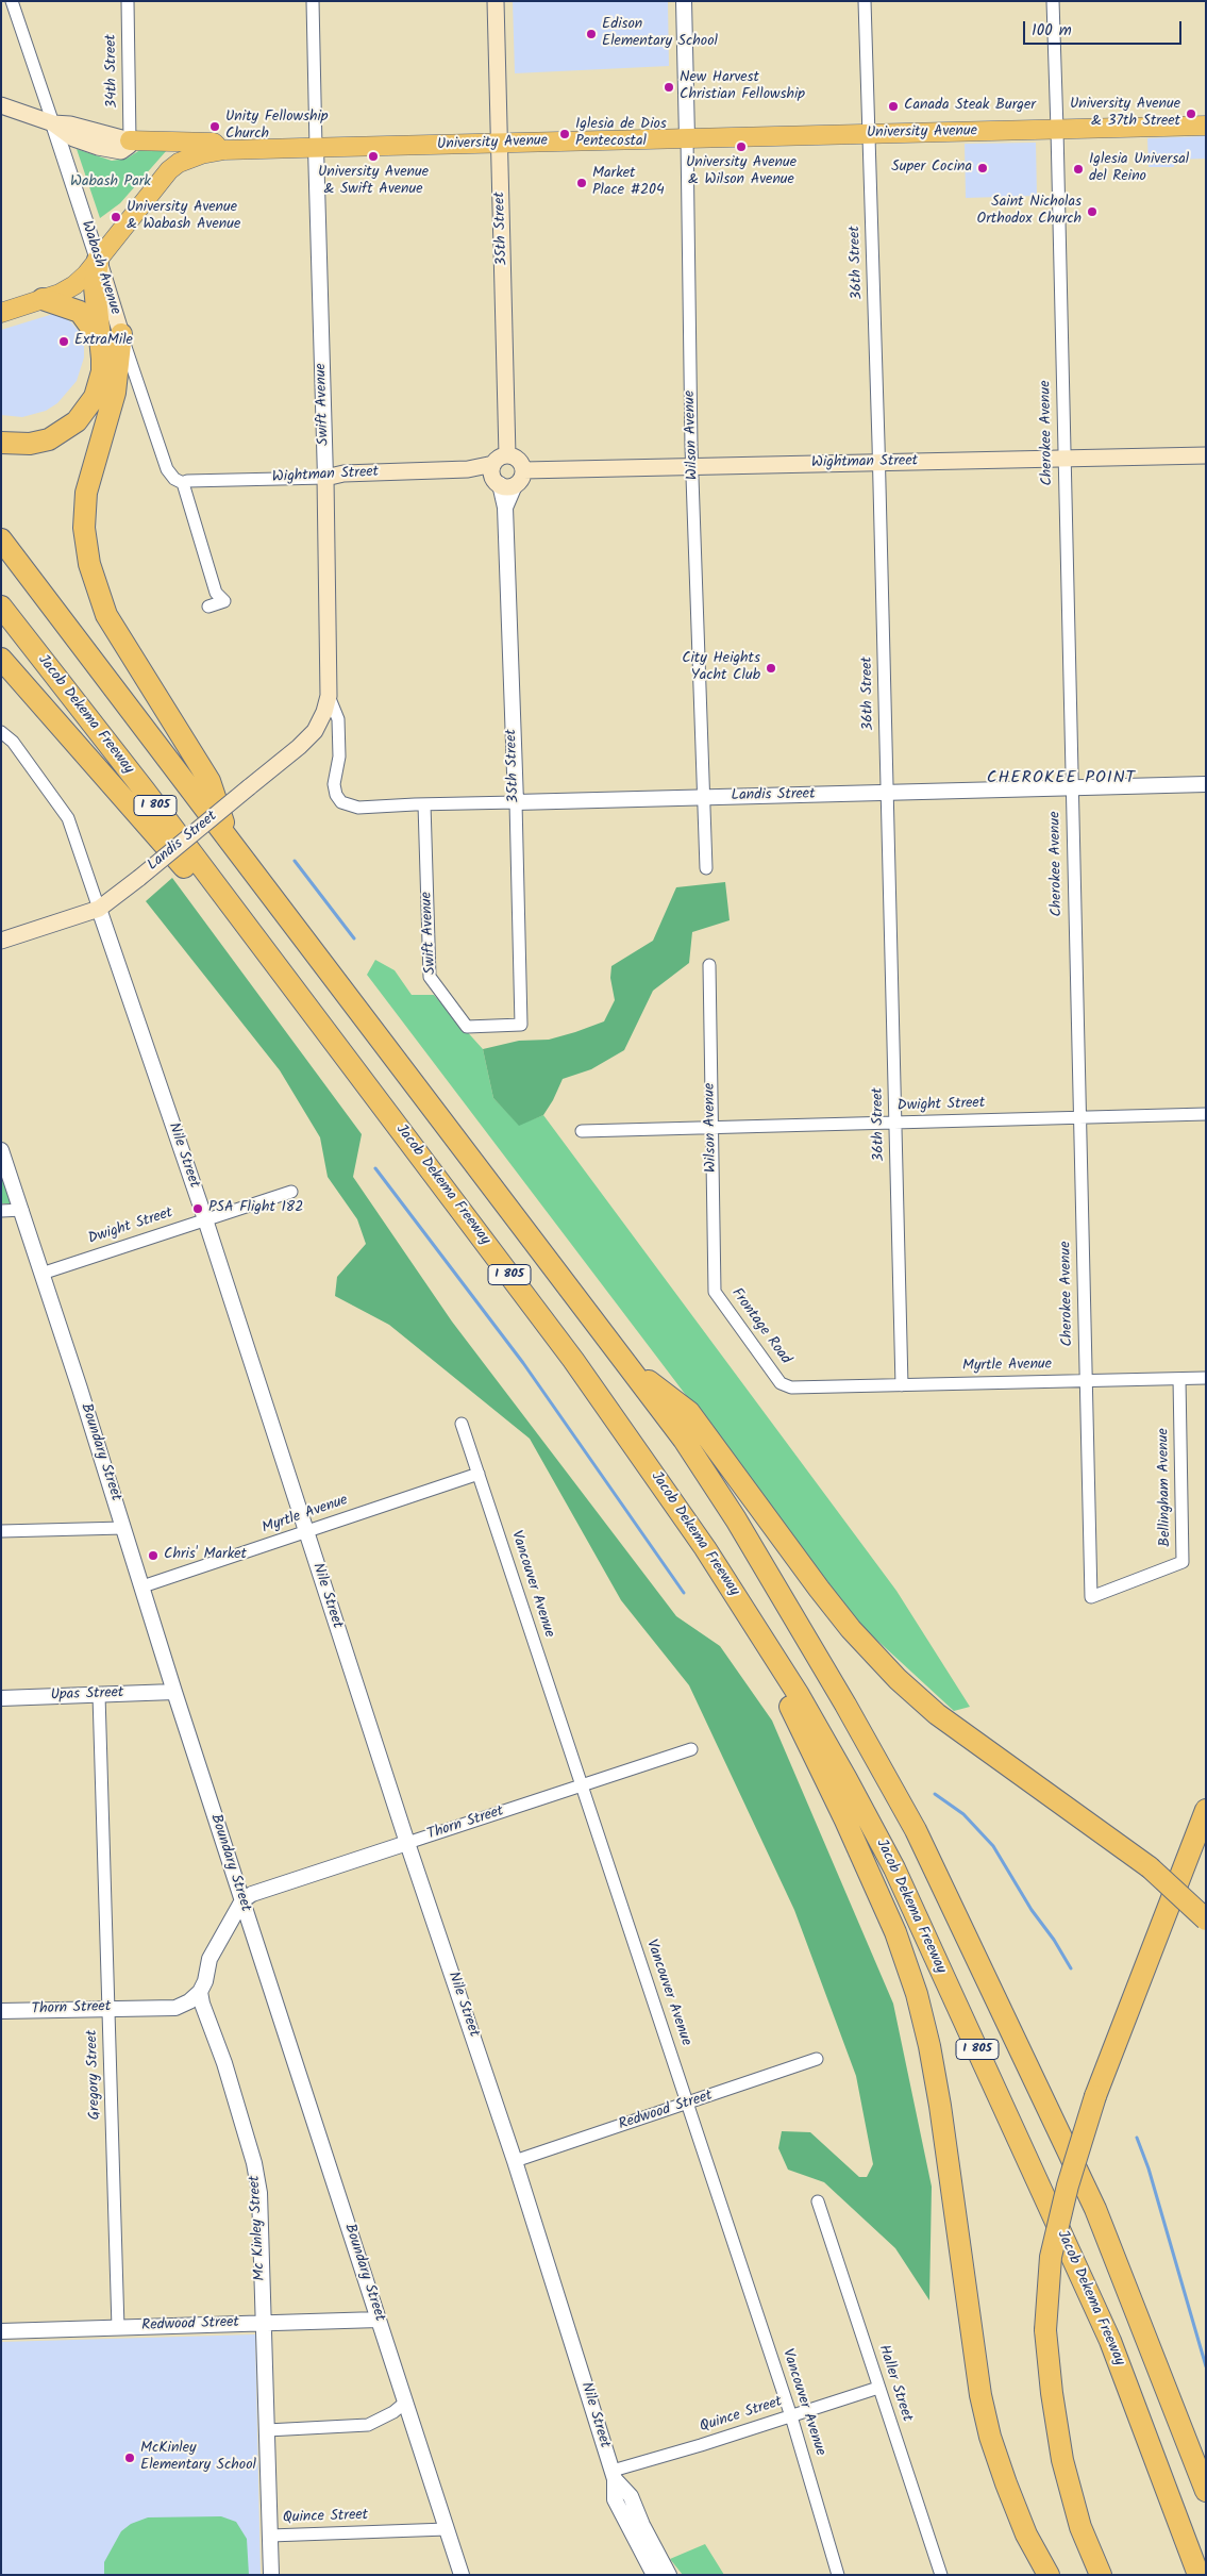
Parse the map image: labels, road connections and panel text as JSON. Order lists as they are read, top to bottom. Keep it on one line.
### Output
{"streets":{"highway":["Jacob Dekema Freeway","I 805"],"main road":["University Avenue","35th Street","Wabash Avenue","Swift Avenue","Wightman Street","Landis Street"],"street":["34th Street","36th Street","Cherokee Avenue","Wilson Avenue","Dwight Street","Nile Street","Frontage Road","Myrtle Avenue","Boundary Street","Bellingham Avenue","Vancouver Avenue","Upas Street","Thorn Street","Gregory Street","Redwood Street","Mc Kinley Street","Haller Street","Quince Street"]},"crossings":[["University Avenue","35th Street"],["University Avenue","36th Street"],["University Avenue","Wabash Avenue"],["University Avenue","Swift Avenue"],["University Avenue","Cherokee Avenue"],["University Avenue","Wilson Avenue"],["35th Street","Swift Avenue"],["35th Street","Wightman Street"],["35th Street","Landis Street"],["36th Street","Wightman Street"],["36th Street","Landis Street"],["36th Street","Dwight Street"],["36th Street","Myrtle Avenue"],["Wabash Avenue","Wightman Street"],["Swift Avenue","Wightman Street"],["Swift Avenue","Landis Street"],["Cherokee Avenue","Wightman Street"],["Cherokee Avenue","Landis Street"],["Cherokee Avenue","Dwight Street"],["Cherokee Avenue","Myrtle Avenue"],["Cherokee Avenue","Bellingham Avenue"],["Wilson Avenue","Wightman Street"],["Wilson Avenue","Landis Street"],["Wilson Avenue","Dwight Street"],["Wilson Avenue","Frontage Road"],["Landis Street","Nile Street"],["Dwight Street","Nile Street"],["Dwight Street","Boundary Street"],["Nile Street","Myrtle Avenue"],["Nile Street","Thorn Street"],["Nile Street","Redwood Street"],["Nile Street","Quince Street"],["Frontage Road","Myrtle Avenue"],["Myrtle Avenue","Boundary Street"],["Myrtle Avenue","Bellingham Avenue"],["Myrtle Avenue","Vancouver Avenue"],["Boundary Street","Upas Street"],["Boundary Street","Thorn Street"],["Boundary Street","Redwood Street"],["Boundary Street","Quince Street"],["Vancouver Avenue","Thorn Street"],["Vancouver Avenue","Redwood Street"],["Vancouver Avenue","Quince Street"],["Upas Street","Gregory Street"],["Thorn Street","Gregory Street"],["Thorn Street","Mc Kinley Street"],["Gregory Street","Redwood Street"],["Redwood Street","Mc Kinley Street"],["Mc Kinley Street","Quince Street"],["Haller Street","Quince Street"]],"districts":["CHEROKEE POINT"],"parks":["Wabash Park"],"places":["Edison Elementary School","New Harvest Christian Fellowship","Canada Steak Burger","University Avenue & 37th Street","Unity Fellowship Church","Iglesia de Dios Pentecostal","University Avenue & Wilson Avenue","University Avenue & Swift Avenue","Super Cocina","Iglesia Universal del Reino","Market Place #204","Saint Nicholas Orthodox Church","University Avenue & Wabash Avenue","ExtraMile","City Heights Yacht Club","PSA Flight 182","Chris' Market","McKinley Elementary School"],"scale_bar":"100 m"}
